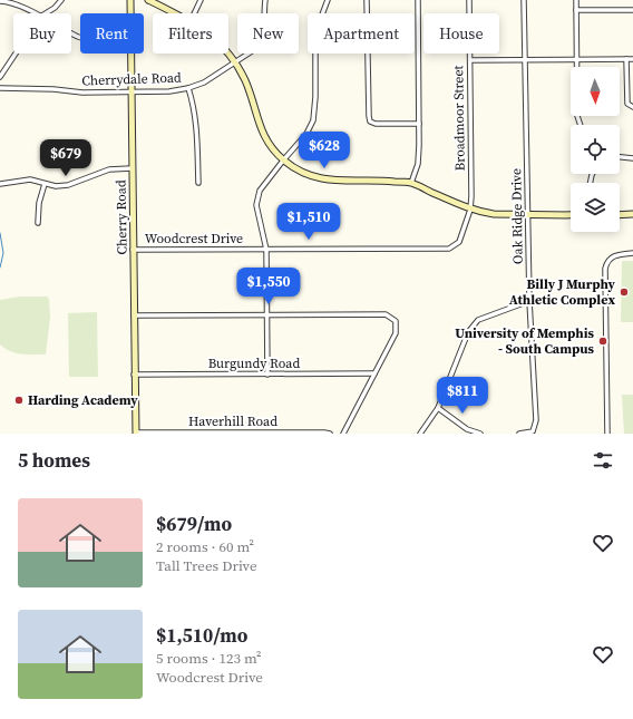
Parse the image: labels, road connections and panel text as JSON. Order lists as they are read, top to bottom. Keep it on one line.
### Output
{"streets":{"main road":["Cherry Road"],"street":["Cherrydale Road","Broadmoor Street","Oak Ridge Drive","Woodcrest Drive","Burgundy Road","Haverhill Road"]},"crossings":[["Cherrydale Road","Cherry Road"],["Broadmoor Street","Woodcrest Drive"],["Cherry Road","Woodcrest Drive"],["Cherry Road","Burgundy Road"],["Cherry Road","Haverhill Road"]],"places":["Billy J Murphy Athletic Complex","University of Memphis - South Campus","Harding Academy"],"north":"bottom","page":{"chip":["Buy","Rent","Filters","New","Apartment","House"],"price":["$628","$679","$1,510","$1,550","$811"],"heading":"5 homes","list":[{"name":"$679/mo","note":"2 rooms · 60 m² · Tall Trees Drive"},{"name":"$1,510/mo","note":"5 rooms · 123 m² · Woodcrest Drive"}]}}
